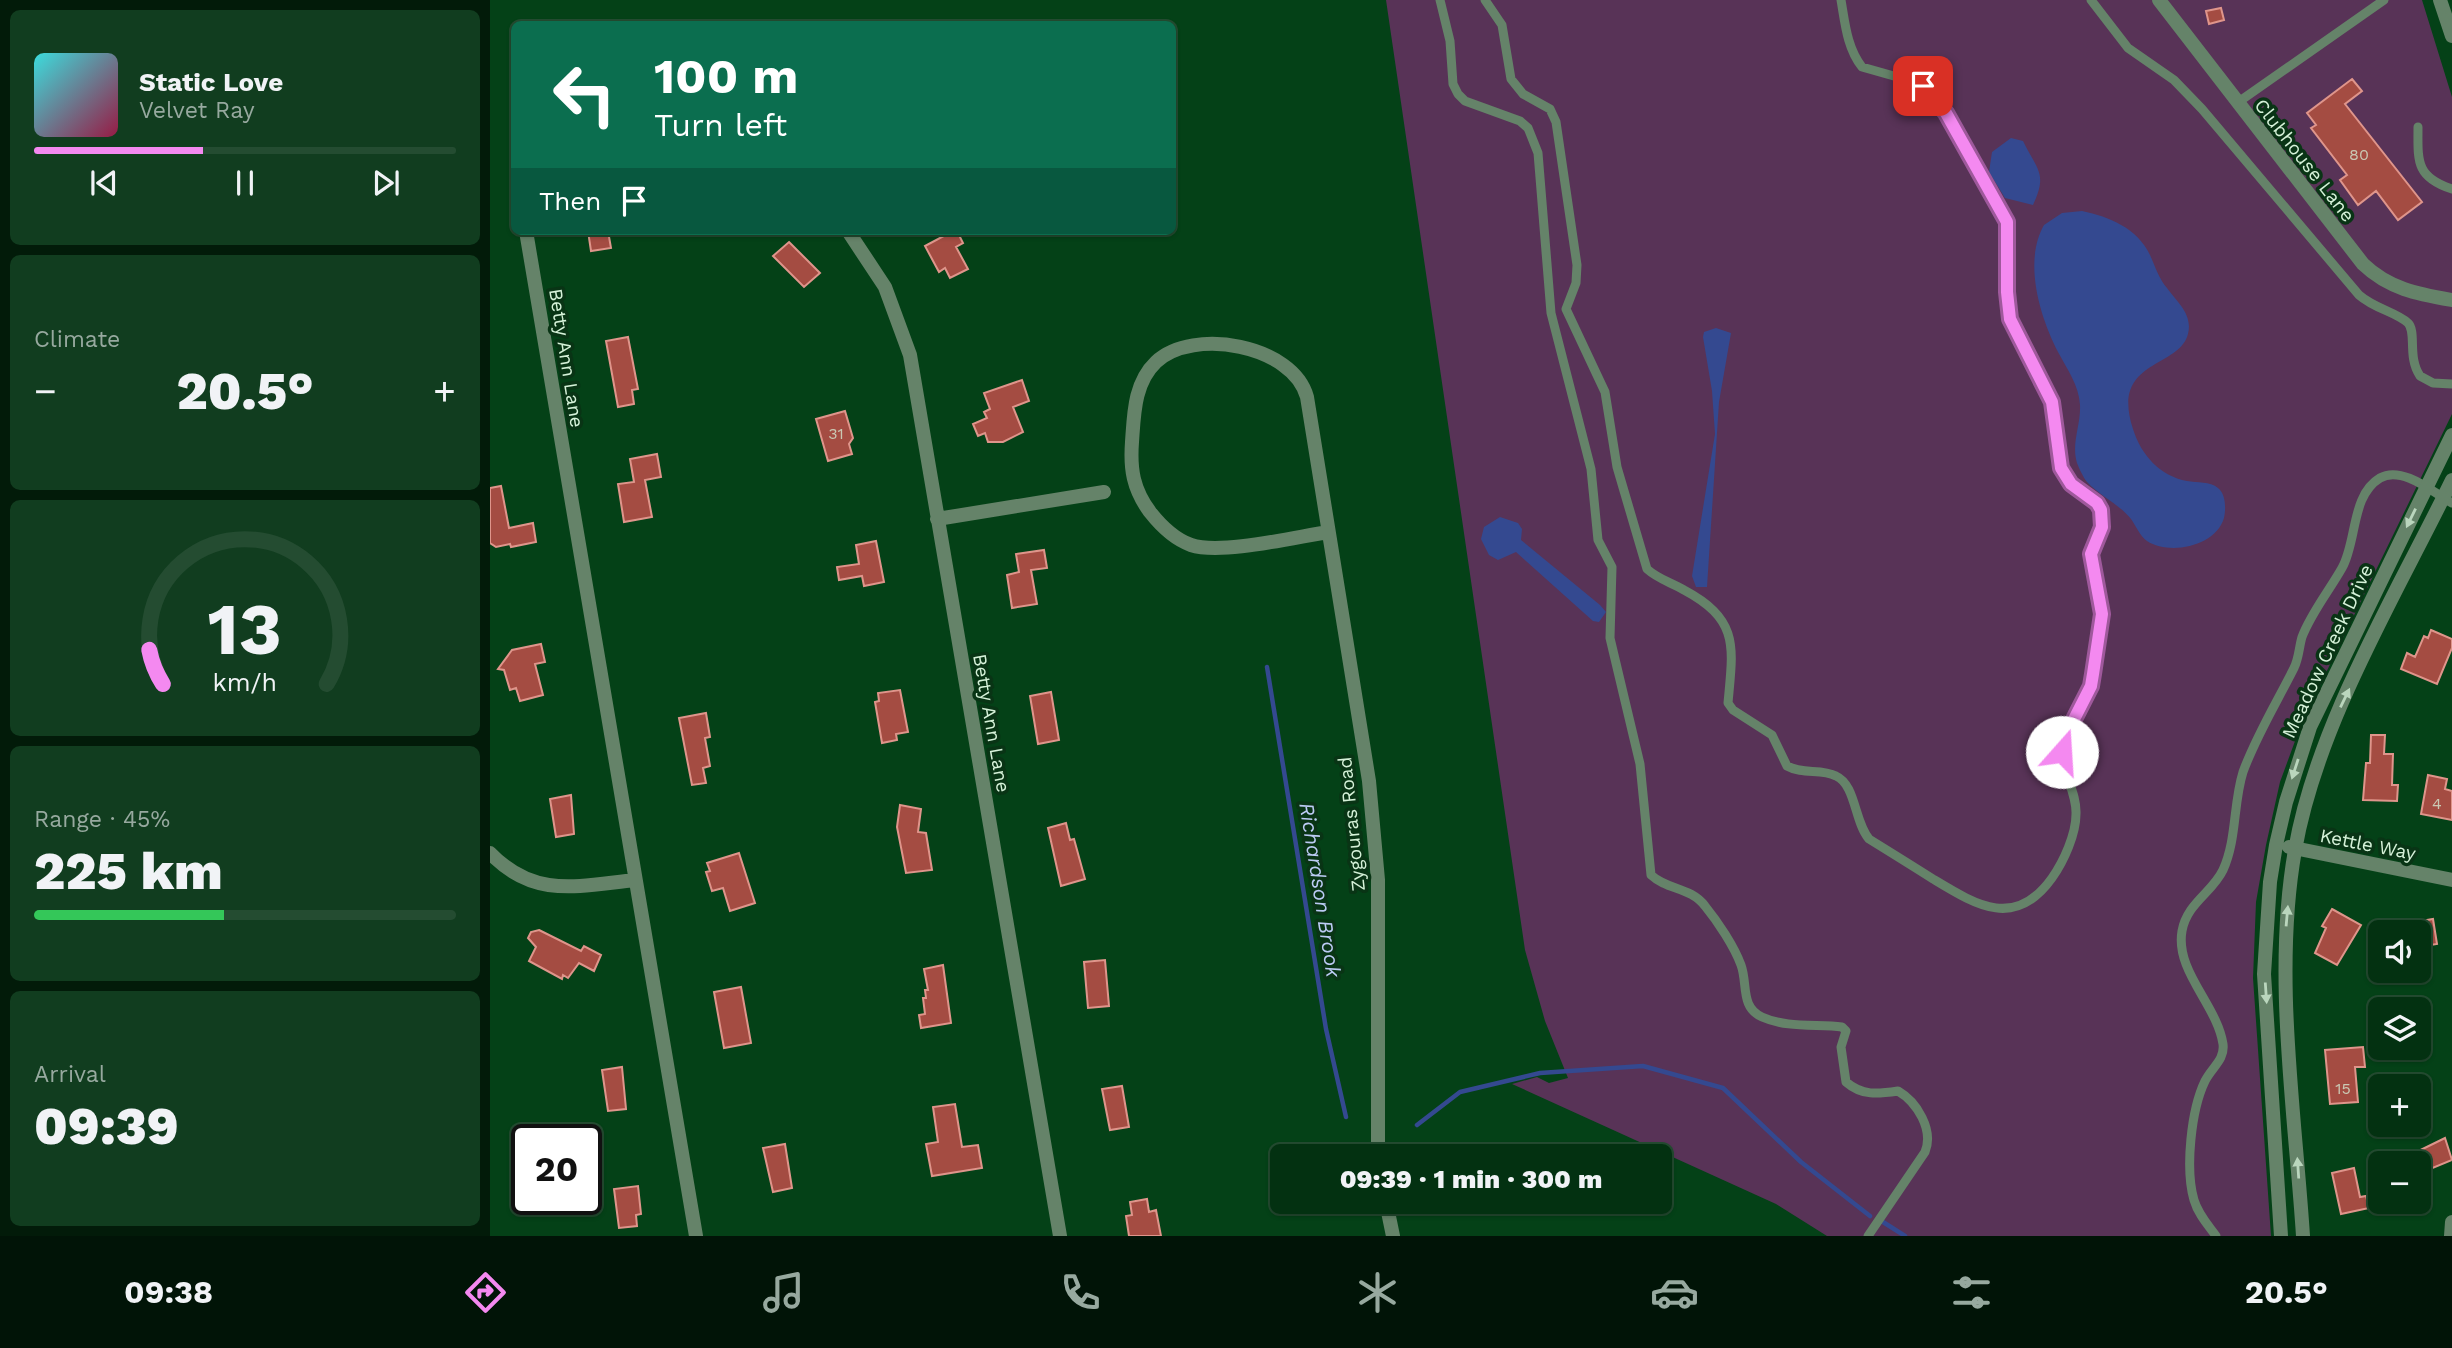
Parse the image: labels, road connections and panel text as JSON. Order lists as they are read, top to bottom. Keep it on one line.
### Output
{"streets":{"street":["Clubhouse Lane","Betty Ann Lane","Meadow Creek Drive","Zygouras Road","Kettle Way"]},"crossings":[["Meadow Creek Drive","Kettle Way"]],"water":["Richardson Brook"],"house_numbers":["80","31","4","15"],"page":{"turn":["100 m","Turn left"],"song":["Static Love","Velvet Ray"],"then":"Then","tile":["Climate",["Range · 45%","225 km"],["Arrival","09:39"]],"heat":["−","20.5°","+"],"map_buttons":["+","−"],"limit":"20","trip":"09:39 · 1 min · 300 m","tabs":["09:38","20.5°"],"gauge":["13","km/h"]}}
